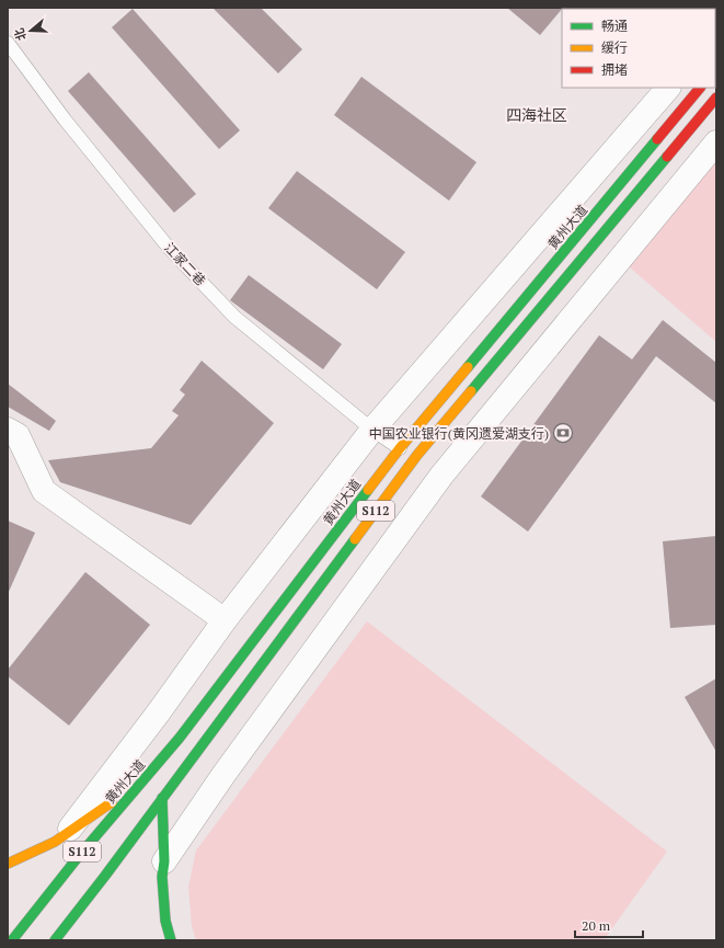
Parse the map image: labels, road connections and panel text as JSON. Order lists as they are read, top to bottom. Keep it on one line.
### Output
{"streets":{"main road":["黄州大道","S112"],"lane":["江家二巷"]},"crossings":[["黄州大道","江家二巷"]],"districts":["四海社区"],"places":{"bank":["中国农业银行(黄冈遗爱湖支行)"]},"legend":["畅通","缓行","拥堵"],"scale_bar":"20 m","north":"left"}
